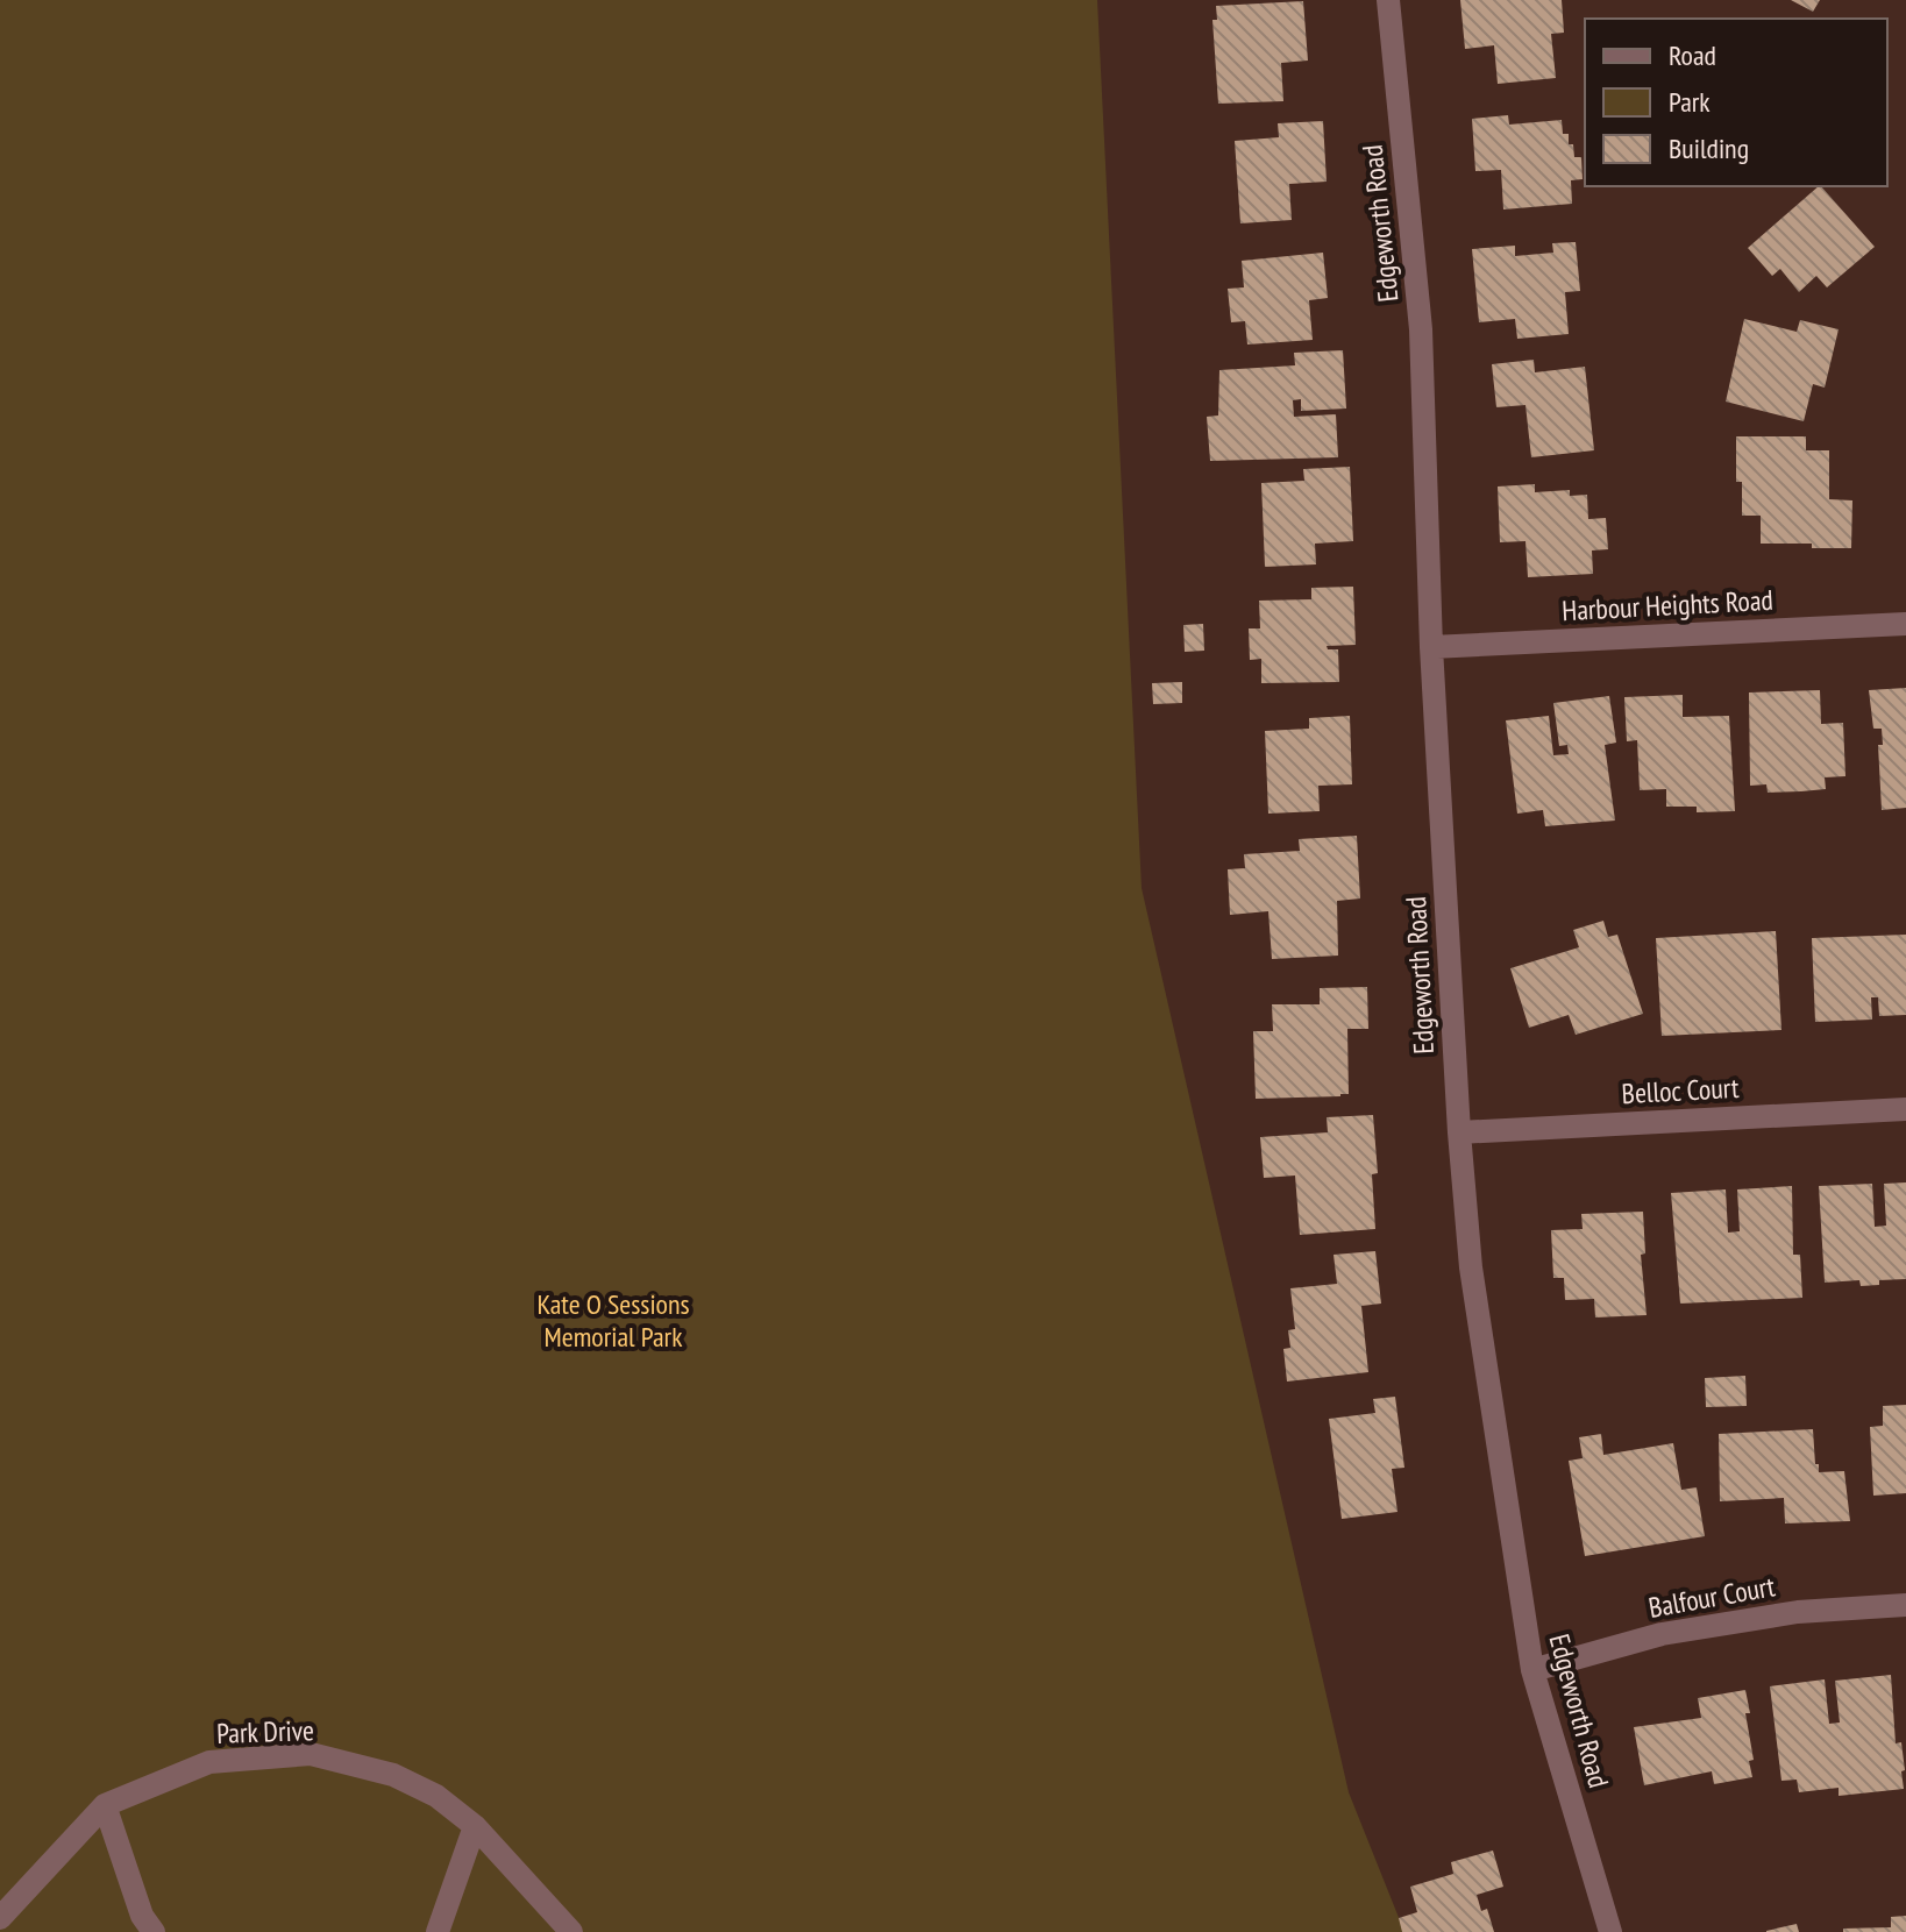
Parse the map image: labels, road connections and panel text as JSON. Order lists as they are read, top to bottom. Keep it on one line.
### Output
{"streets":{"street":["Edgeworth Road","Harbour Heights Road","Belloc Court","Balfour Court","Park Drive"]},"crossings":[["Edgeworth Road","Harbour Heights Road"],["Edgeworth Road","Belloc Court"],["Edgeworth Road","Balfour Court"]],"parks":["Kate O Sessions Memorial Park"],"legend":["Road","Park","Building"]}
